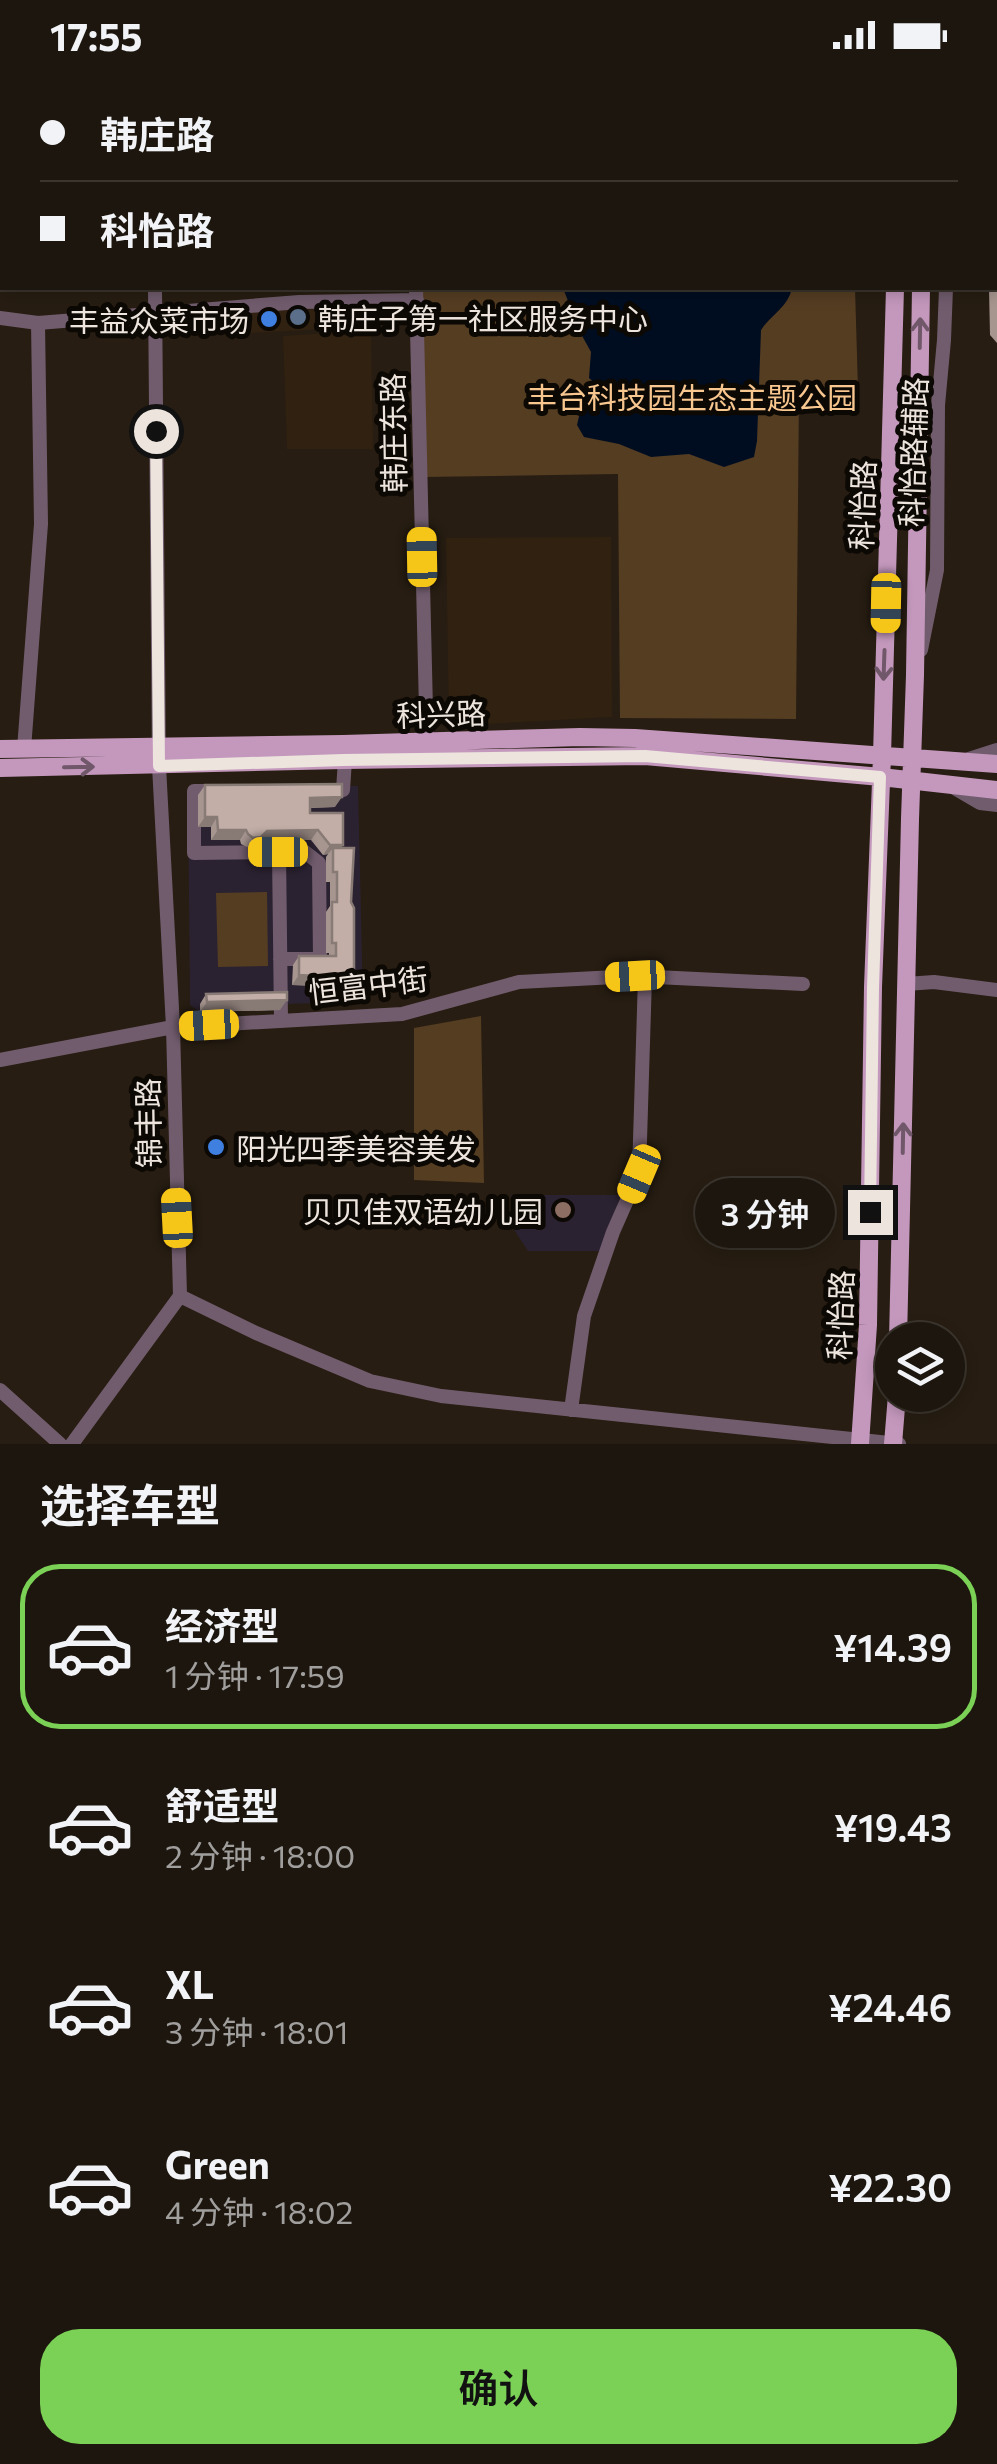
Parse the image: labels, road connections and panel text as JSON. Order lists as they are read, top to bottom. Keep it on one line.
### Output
{"streets":{"main road":["科怡路","科兴路"],"street":["韩庄东路","科怡路辅路","恒富中街","锦丰路"]},"crossings":[["韩庄东路","科兴路"],["科怡路辅路","科怡路"],["科怡路","科兴路"],["科兴路","锦丰路"],["恒富中街","锦丰路"]],"parks":["丰台科技园生态主题公园"],"places":["韩庄子第一社区服务中心","丰益众菜市场","阳光四季美容美发","贝贝佳双语幼儿园"],"page":{"status":"17:55","banner":["韩庄路","科怡路"],"bubble":"3 分钟","heading":"选择车型","list":[{"name":"经济型","note":"1 分钟 · 17:59","value":"¥14.39"},{"name":"舒适型","note":"2 分钟 · 18:00","value":"¥19.43"},{"name":"XL","note":"3 分钟 · 18:01","value":"¥24.46"},{"name":"Green","note":"4 分钟 · 18:02","value":"¥22.30"}],"buttons":"确认"}}
